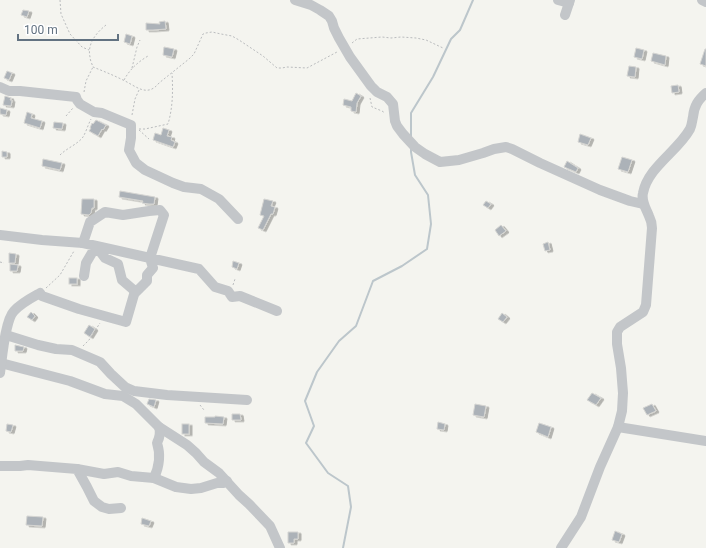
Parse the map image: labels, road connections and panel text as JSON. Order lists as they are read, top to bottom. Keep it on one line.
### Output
{"scale_bar":"100 m"}
